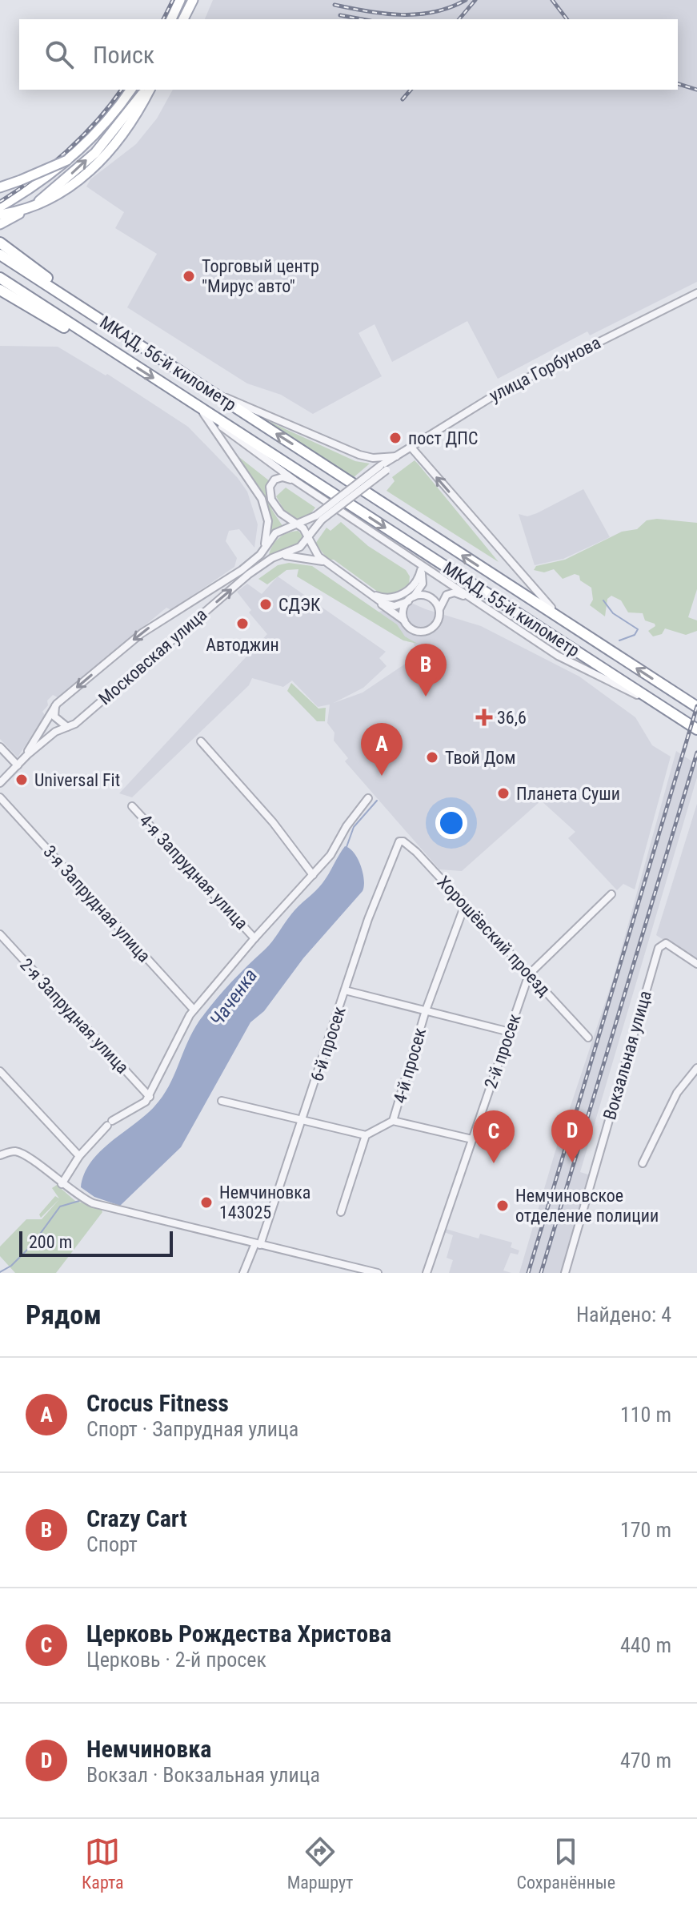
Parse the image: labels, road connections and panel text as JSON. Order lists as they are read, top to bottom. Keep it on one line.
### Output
{"streets":{"highway":["МКАД, 56-й километр","МКАД, 55-й километр"],"street":["улица Горбунова","Московская улица","4-я Запрудная улица","3-я Запрудная улица","Хорошёвский проезд","2-я Запрудная улица","6-й просек","2-й просек","Вокзальная улица","4-й просек"]},"crossings":[["МКАД, 56-й километр","МКАД, 55-й километр"],["улица Горбунова","Московская улица"],["Хорошёвский проезд","6-й просек"],["Хорошёвский проезд","2-й просек"],["Хорошёвский проезд","4-й просек"]],"water":["Чаченка"],"places":{"other":["Торговый центр \"Мирус авто\"","пост ДПС","СДЭК","Автоджин","Твой Дом","Universal Fit","Планета Суши","Немчиновка 143025","Немчиновское отделение полиции"],"health":["36,6"]},"scale_bar":"200 m","page":{"search":"Поиск","pins":["B","A","D","C"],"scale":"200 m","heading":["Рядом","Найдено: 4"],"list":[{"mark":"A","name":"Crocus Fitness","note":"Спорт · Запрудная улица","value":"110 m"},{"mark":"B","name":"Crazy Cart","note":"Спорт","value":"170 m"},{"mark":"C","name":"Церковь Рождества Христова","note":"Церковь · 2-й просек","value":"440 m"},{"mark":"D","name":"Немчиновка","note":"Вокзал · Вокзальная улица","value":"470 m"}],"nav":["Карта","Маршрут","Сохранённые"]}}
